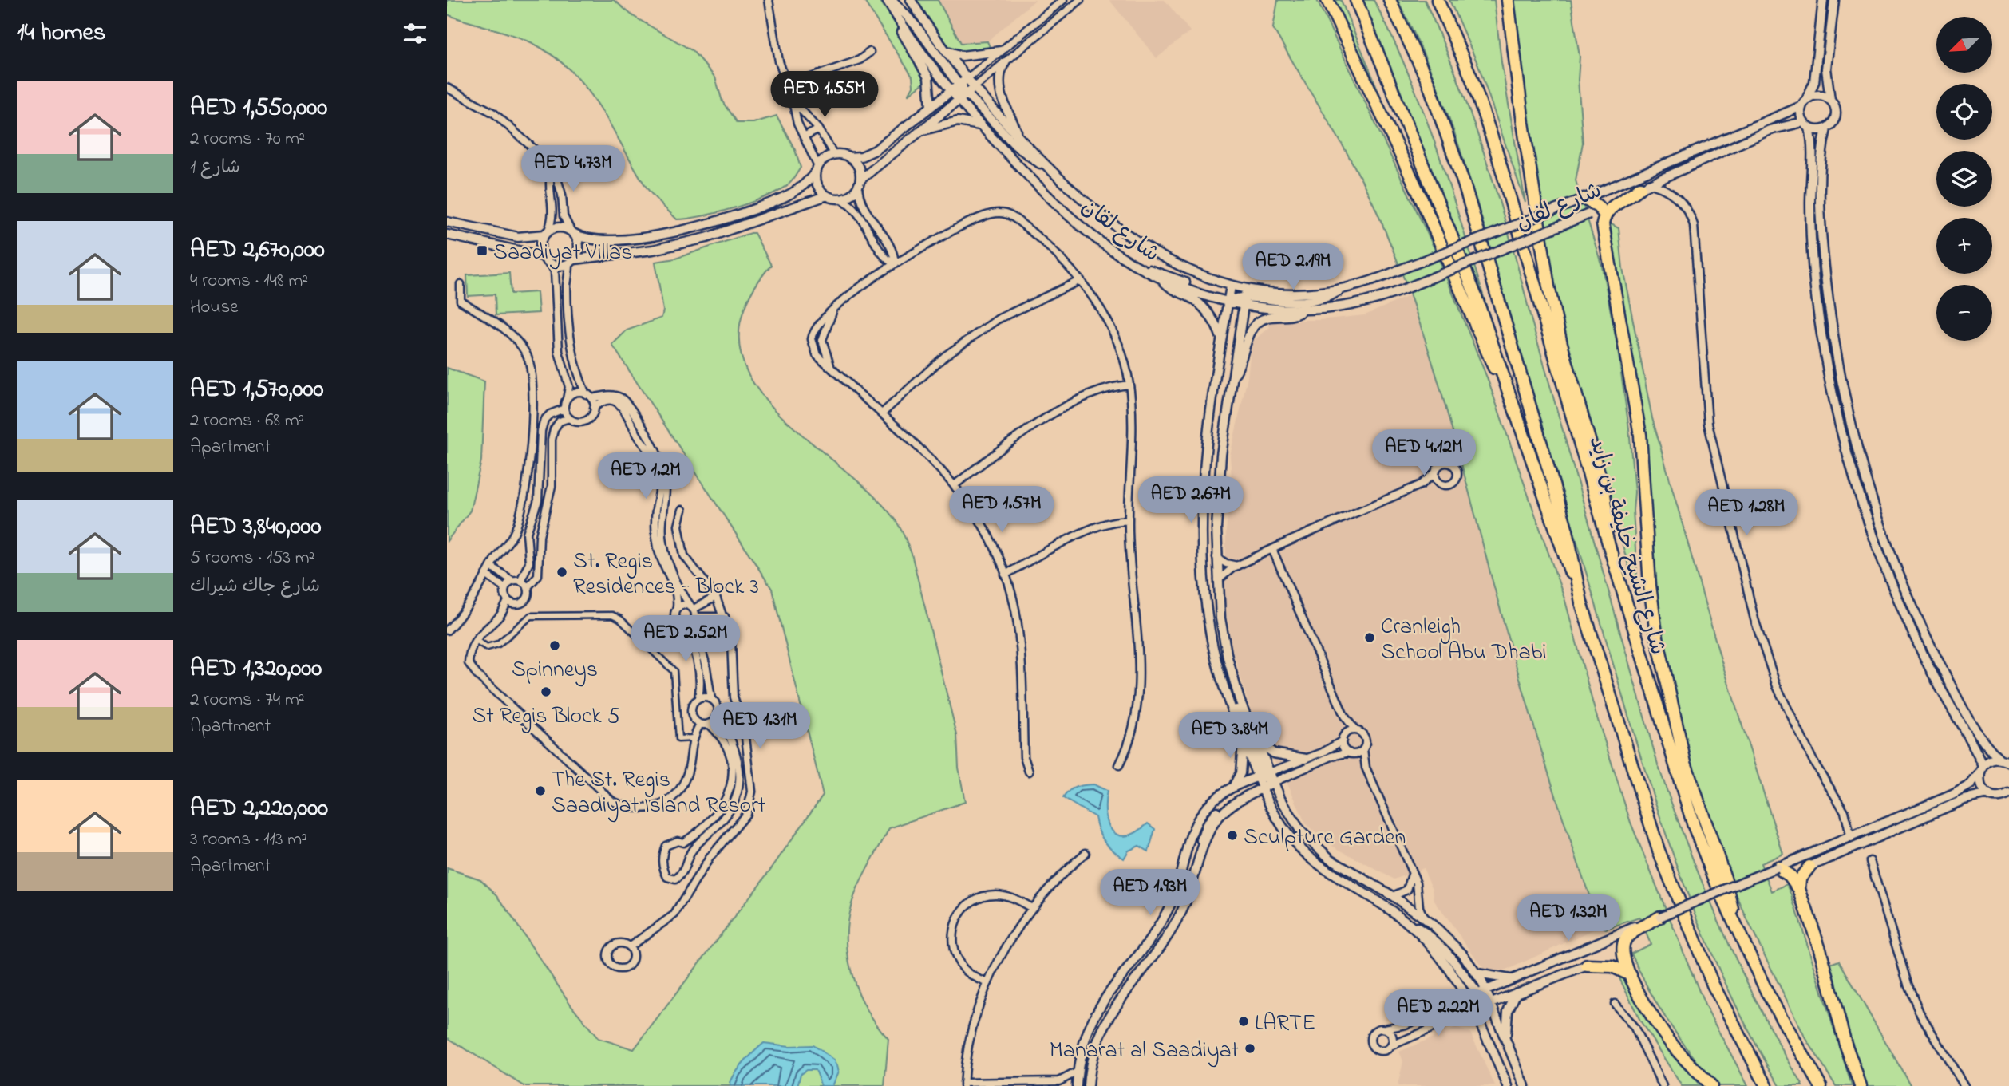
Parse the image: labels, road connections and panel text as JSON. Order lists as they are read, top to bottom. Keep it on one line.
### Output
{"streets":{"highway":["شارع الشيخ خليفة بن زايد"],"street":["شارع لفان"]},"places":{"transit":["Saadiyat Villas"],"other":["St. Regis Residences - Block 3","Cranleigh School Abu Dhabi","Spinneys","St Regis Block 5","The St. Regis Saadiyat Island Resort","Sculpture Garden","LARTE","Manarat al Saadiyat"]},"north":"bottom left","page":{"heading":"14 homes","map_buttons":["+","−"],"list":[{"name":"AED 1,550,000","note":"2 rooms · 70 m² · شارع 1"},{"name":"AED 2,670,000","note":"4 rooms · 148 m² · House"},{"name":"AED 1,570,000","note":"2 rooms · 68 m² · Apartment"},{"name":"AED 3,840,000","note":"5 rooms · 153 m² · شارع جاك شيراك"},{"name":"AED 1,320,000","note":"2 rooms · 74 m² · Apartment"},{"name":"AED 2,220,000","note":"3 rooms · 113 m² · Apartment"}],"price":["AED 1.55M","AED 4.73M","AED 2.19M","AED 4.12M","AED 1.2M","AED 2.67M","AED 1.57M","AED 1.28M","AED 2.52M","AED 1.31M","AED 3.84M","AED 1.93M","AED 1.32M","AED 2.22M"]}}
